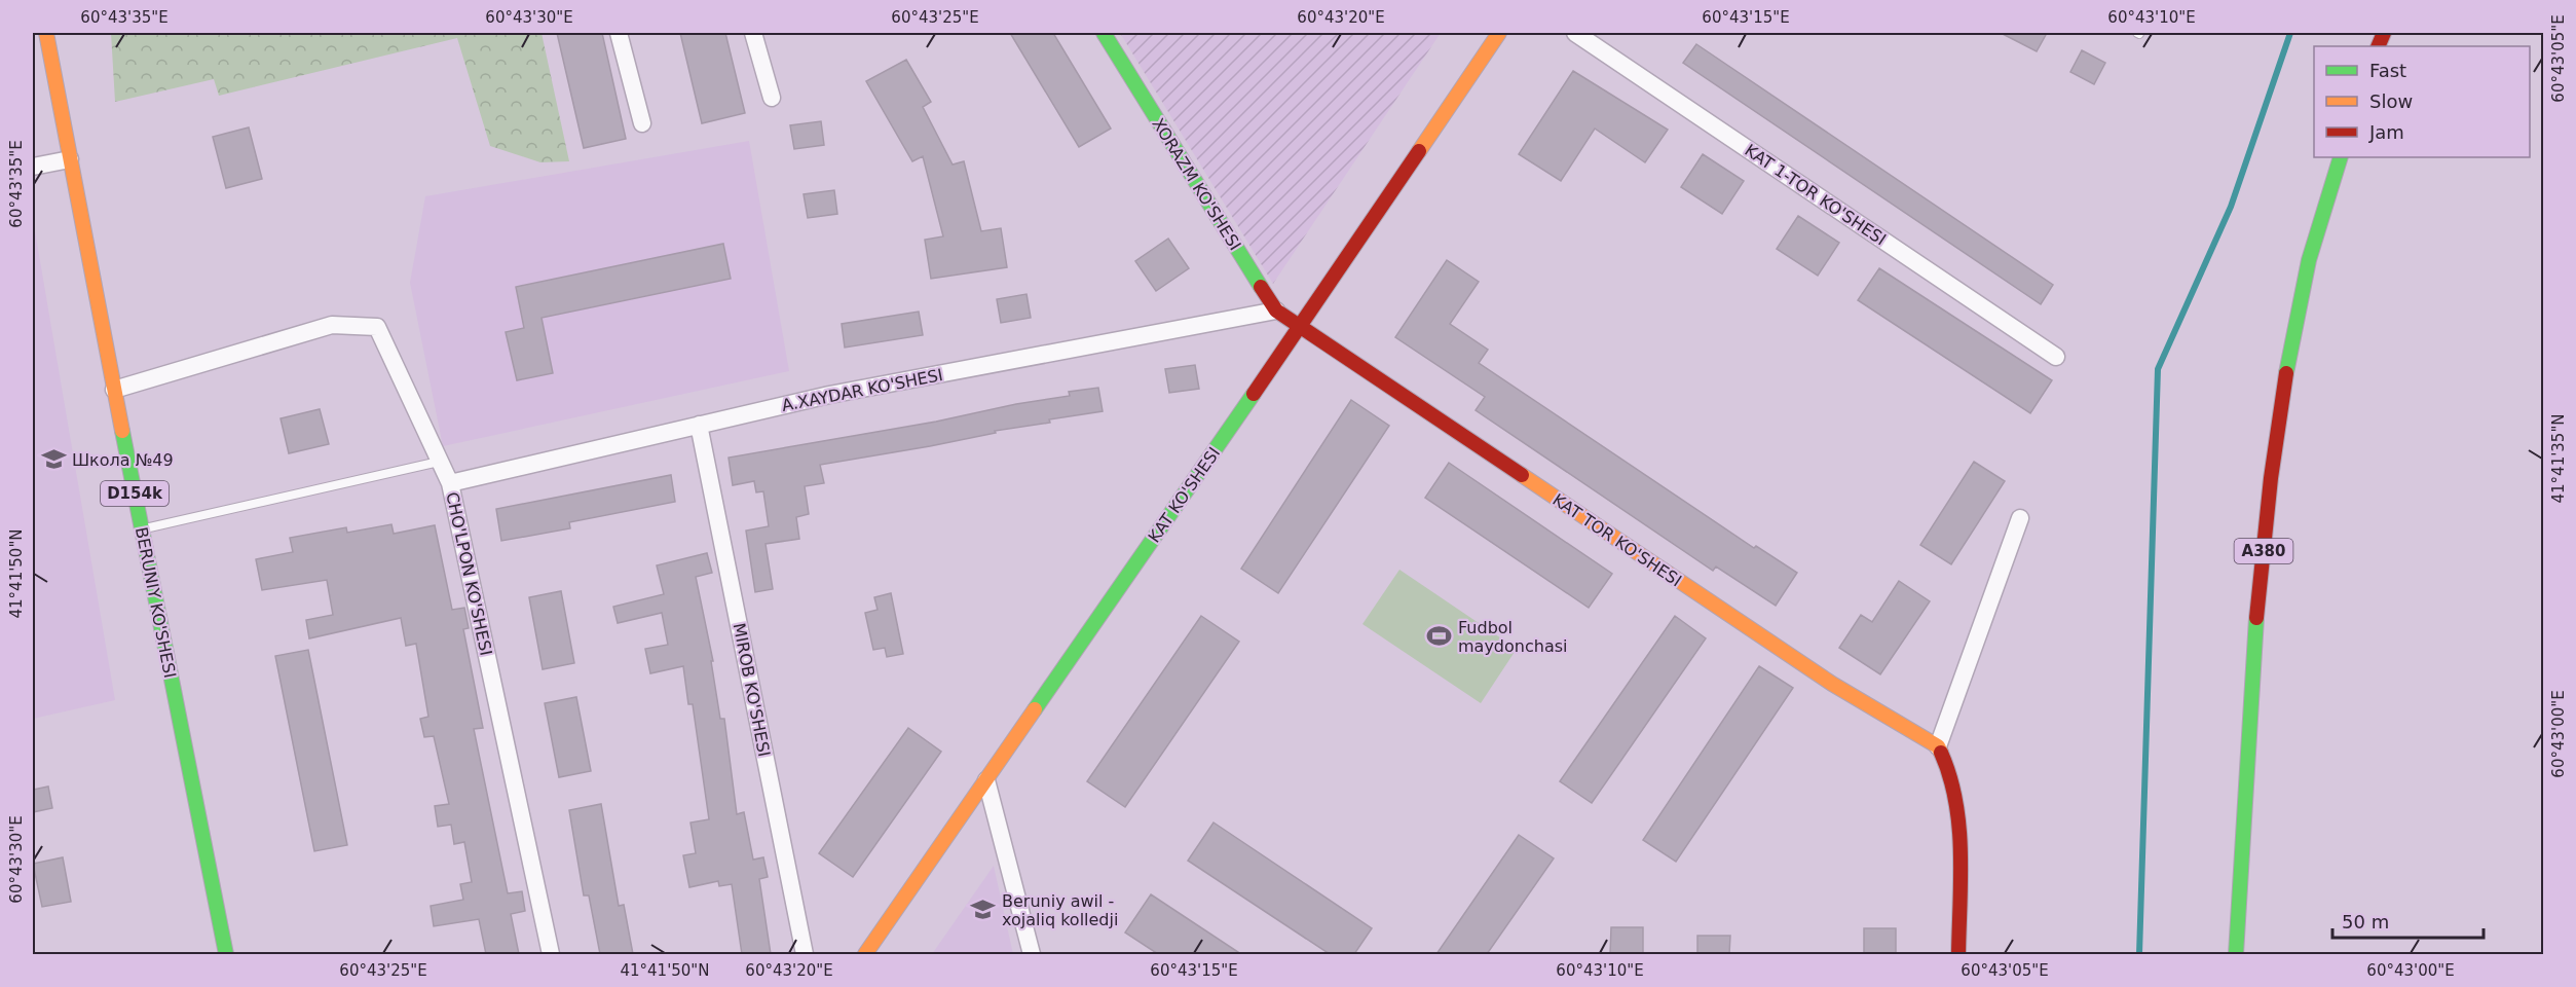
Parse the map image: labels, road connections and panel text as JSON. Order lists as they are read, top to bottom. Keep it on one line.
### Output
{"streets":{"main road":["XORAZM KO'SHESI","D154k","KAT KO'SHESI","KAT TOR KO'SHESI","A380","BERUNIY KO'SHESI"],"street":["KAT 1-TOR KO'SHESI","A.XAYDAR KO'SHESI","CHO'LPON KO'SHESI","MIROB KO'SHESI"]},"crossings":[["XORAZM KO'SHESI","A.XAYDAR KO'SHESI"],["XORAZM KO'SHESI","KAT KO'SHESI"],["XORAZM KO'SHESI","KAT TOR KO'SHESI"],["A.XAYDAR KO'SHESI","CHO'LPON KO'SHESI"],["A.XAYDAR KO'SHESI","MIROB KO'SHESI"],["KAT KO'SHESI","KAT TOR KO'SHESI"],["CHO'LPON KO'SHESI","BERUNIY KO'SHESI"]],"places":{"school or university":["Школа №49","Beruniy awil - xojaliq kolledji"],"sports":["Fudbol maydonchasi"]},"legend":["Fast","Slow","Jam"],"scale_bar":"50 m","coordinates":["60°43'35\"E","60°43'30\"E","60°43'25\"E","60°43'20\"E","60°43'15\"E","60°43'10\"E","60°43'05\"E","41°41'35\"N","41°41'50\"N","60°43'00\"E"]}
